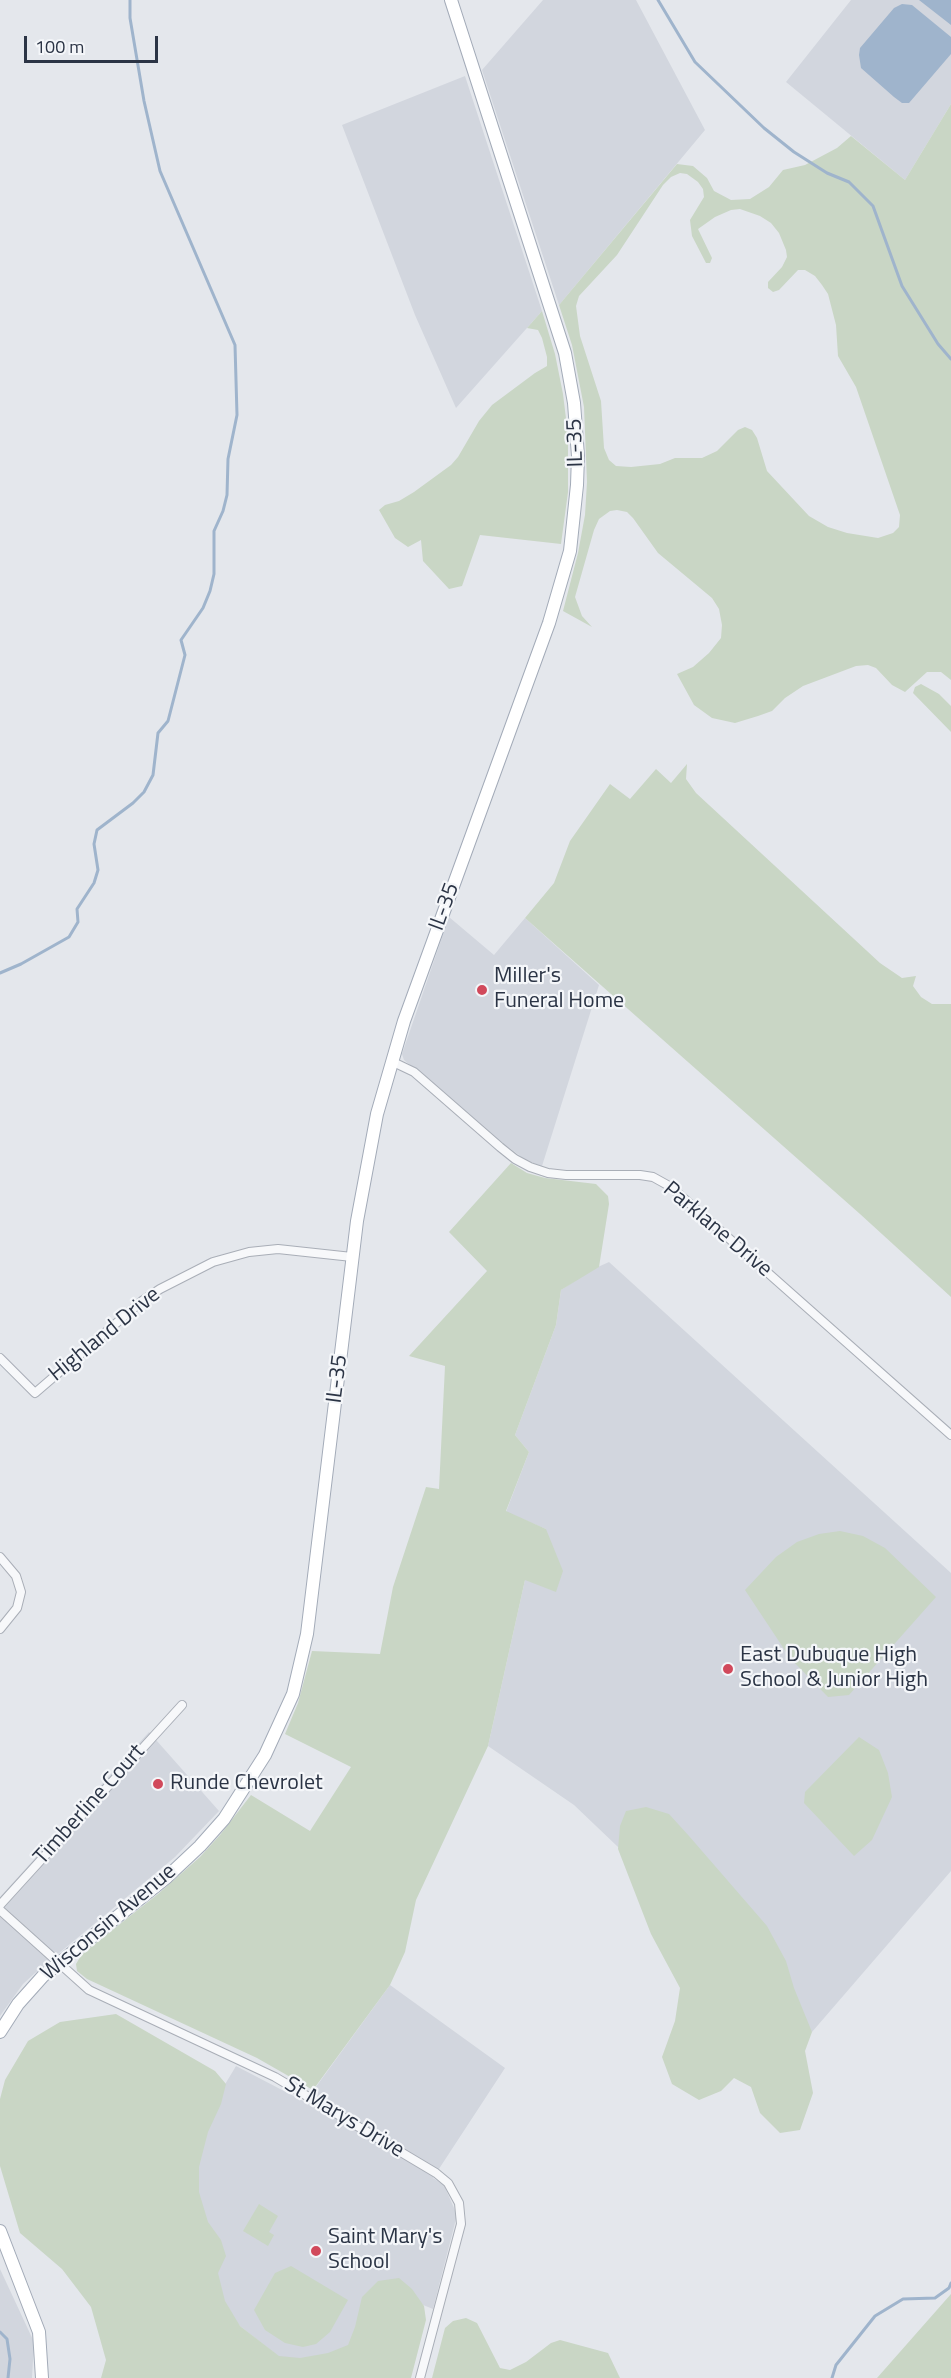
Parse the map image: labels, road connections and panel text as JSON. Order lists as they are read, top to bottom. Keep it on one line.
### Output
{"streets":{"main road":["IL-35","Wisconsin Avenue"],"street":["Parklane Drive","Highland Drive","Timberline Court","St Marys Drive"]},"crossings":[["IL-35","Parklane Drive"],["IL-35","Highland Drive"],["IL-35","Wisconsin Avenue"],["Timberline Court","St Marys Drive"],["Wisconsin Avenue","St Marys Drive"]],"places":["Miller's Funeral Home","East Dubuque High School & Junior High","Runde Chevrolet","Saint Mary's School"],"scale_bar":"100 m"}
